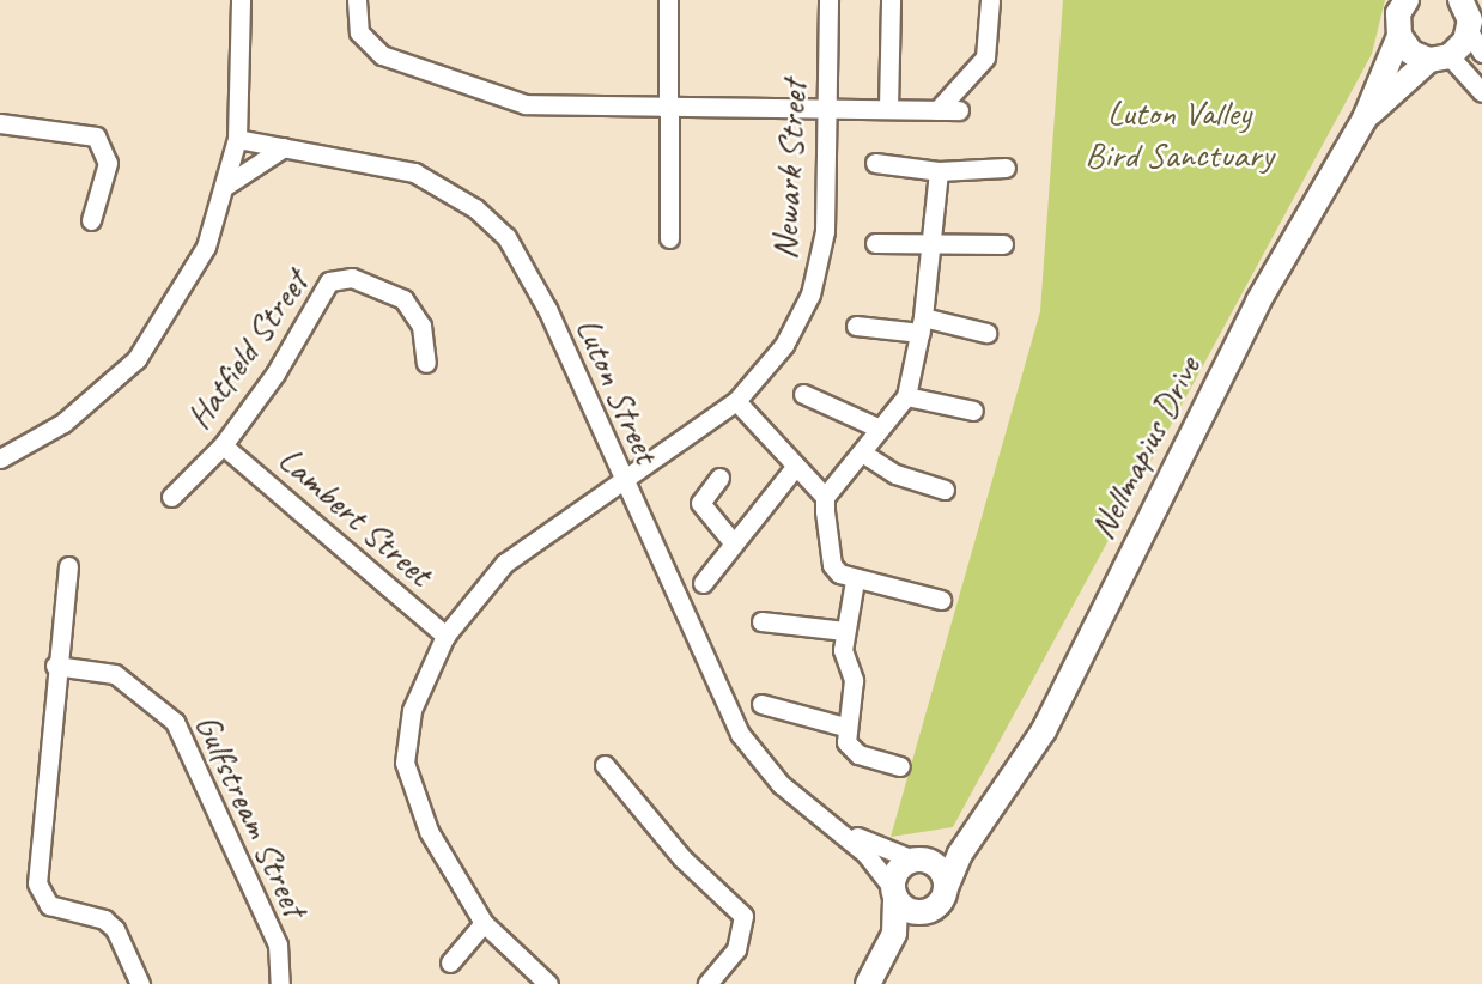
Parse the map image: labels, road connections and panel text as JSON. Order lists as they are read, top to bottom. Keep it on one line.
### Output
{"streets":{"main road":["Nellmapius Drive"],"street":["Newark Street","Hatfield Street","Luton Street","Lambert Street","Gulfstream Street"]},"crossings":[["Newark Street","Luton Street"],["Newark Street","Lambert Street"],["Hatfield Street","Lambert Street"],["Luton Street","Nellmapius Drive"]],"parks":["Luton Valley Bird Sanctuary"]}
